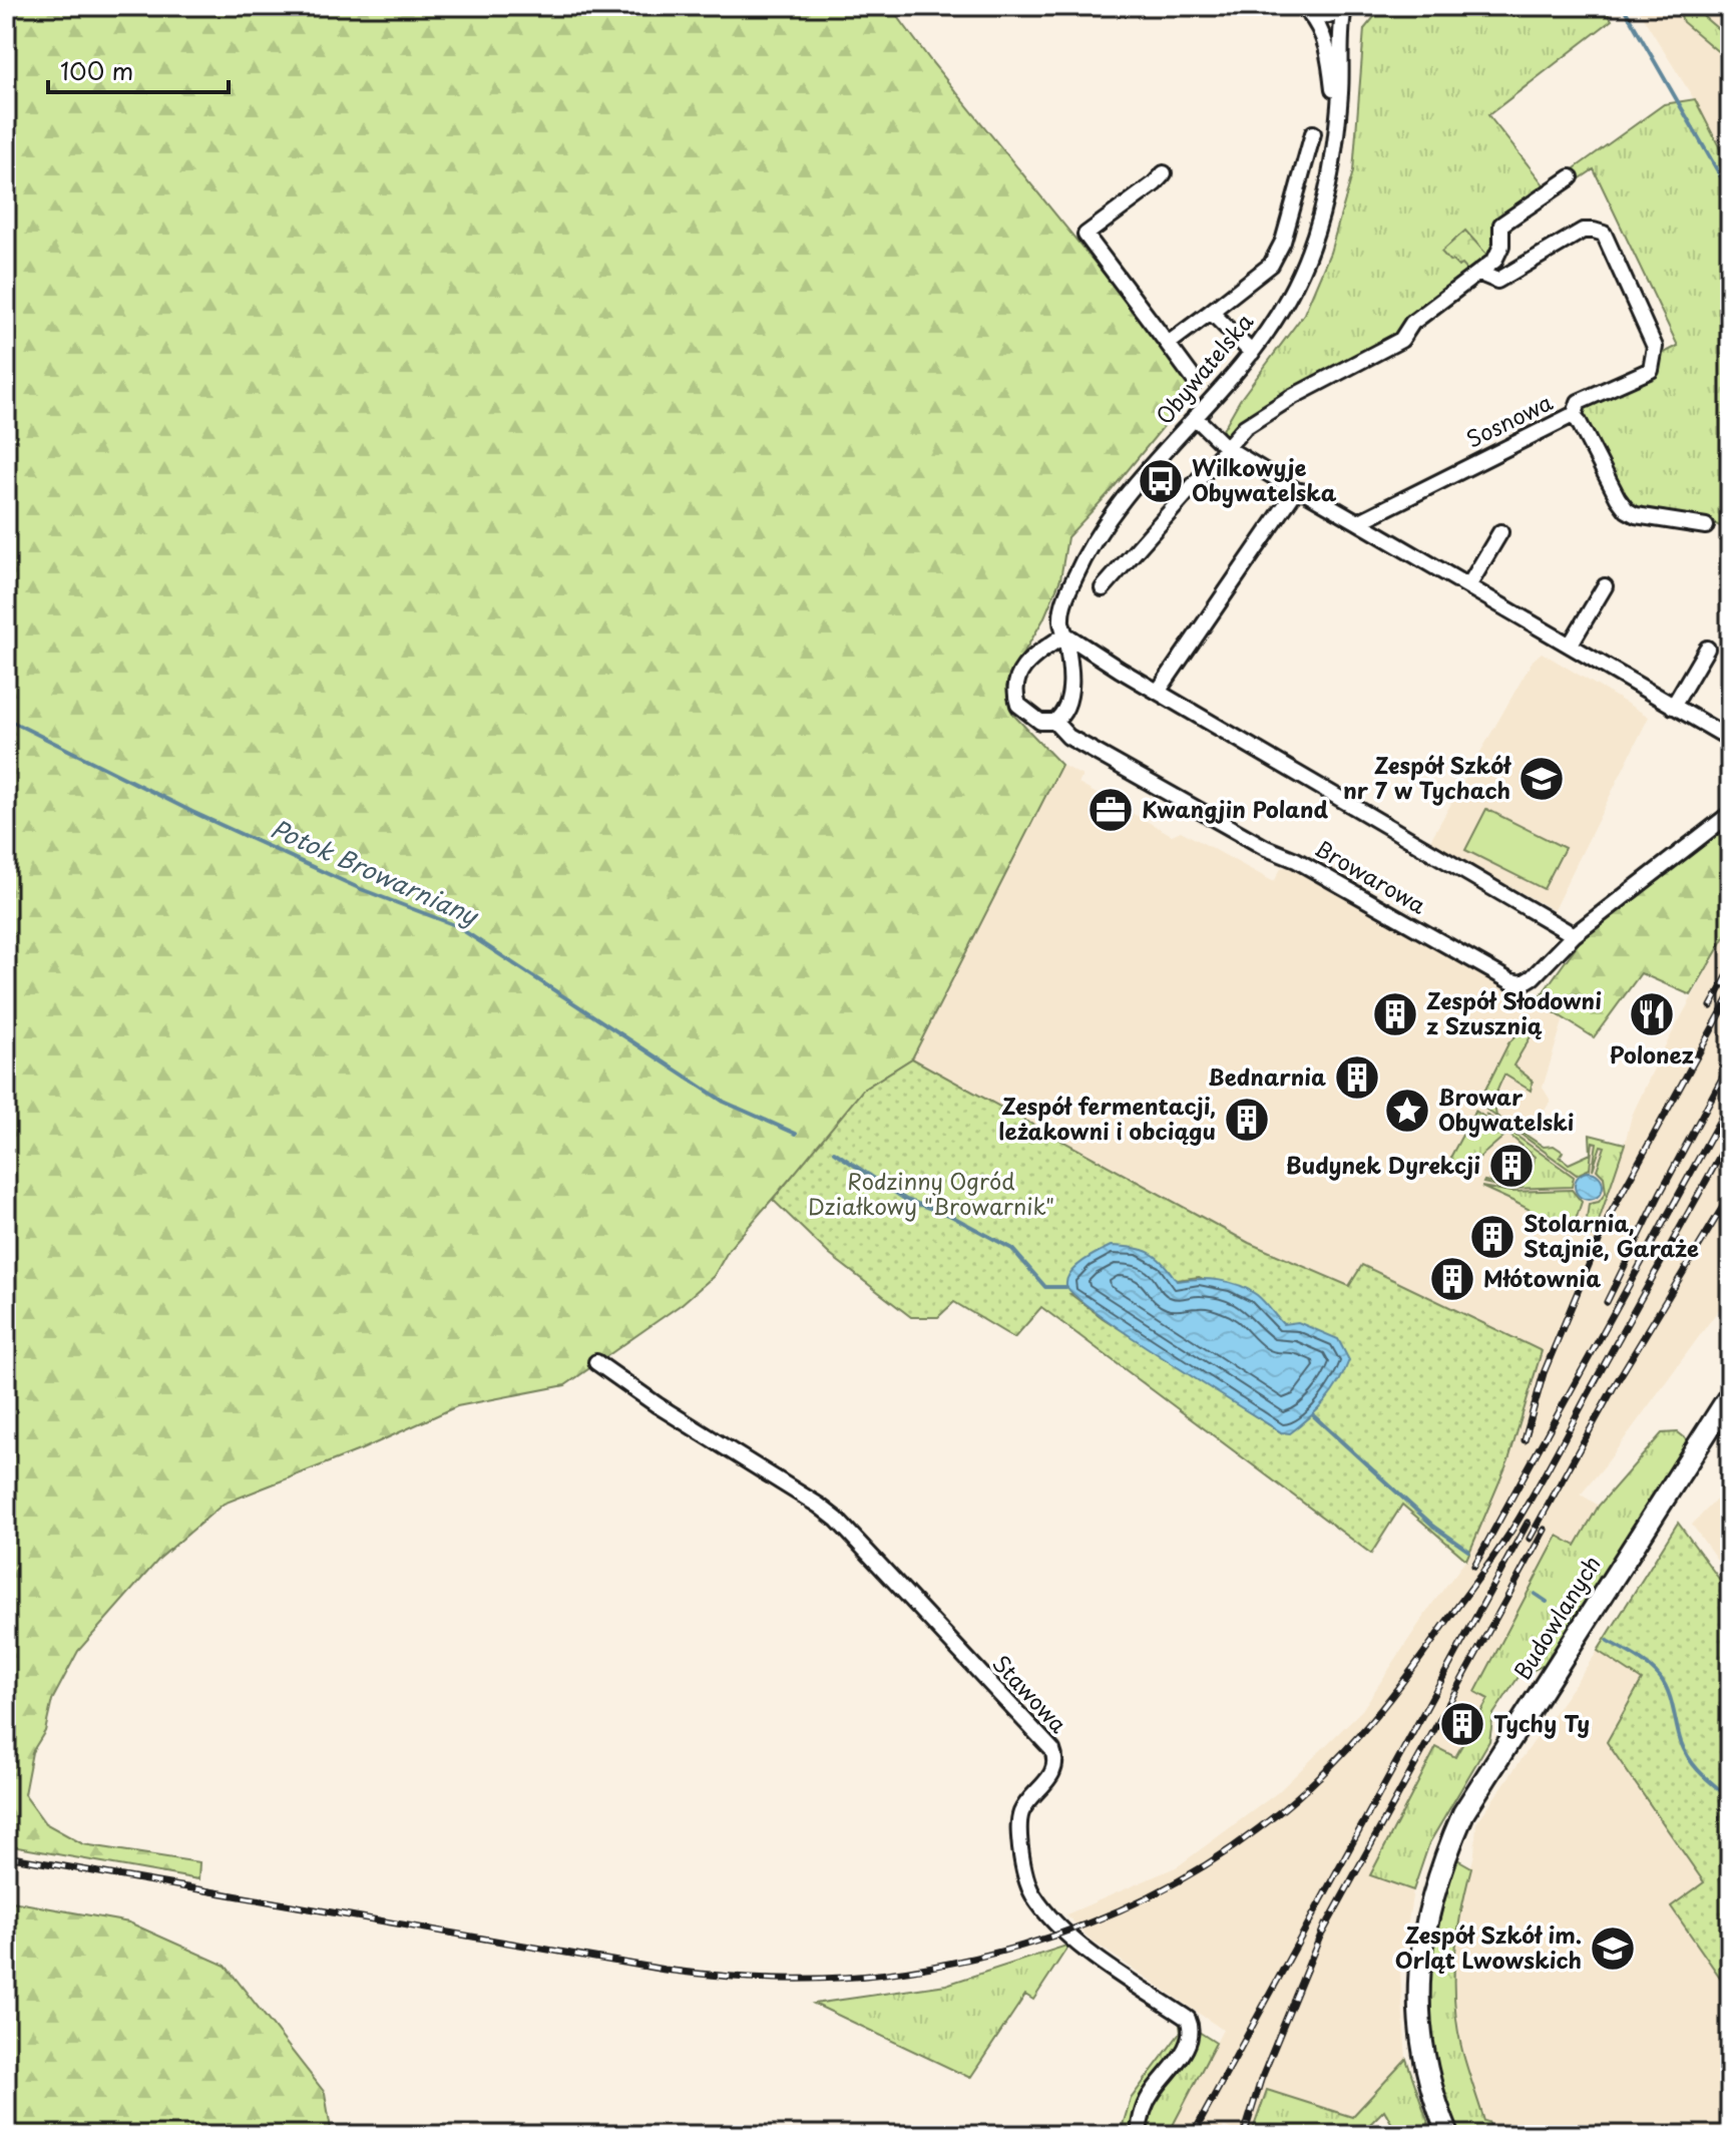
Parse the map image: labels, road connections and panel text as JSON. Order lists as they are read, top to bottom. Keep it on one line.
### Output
{"streets":{"street":["Obywatelska","Sosnowa","Browarowa","Budowlanych","Stawowa"]},"crossings":[["Obywatelska","Browarowa"]],"water":["Potok Browarniany"],"parks":["Rodzinny Ogród Działkowy \"Browarnik\""],"places":{"bus stop":["Wilkowyje Obywatelska"],"school or university":["Zespół Szkół nr 7 w Tychach","Zespół Szkół im. Orląt Lwowskich"],"office":["Kwangjin Poland"],"building":["Zespół Słodowni z Szusznią","Bednarnia","Zespół fermentacji, leżakowni i obciągu","Budynek Dyrekcji","Stolarnia, Stajnie, Garaże","Młótownia","Tychy Ty"],"restaurant":["Polonez"],"place":["Browar Obywatelski"]},"scale_bar":"100 m"}
